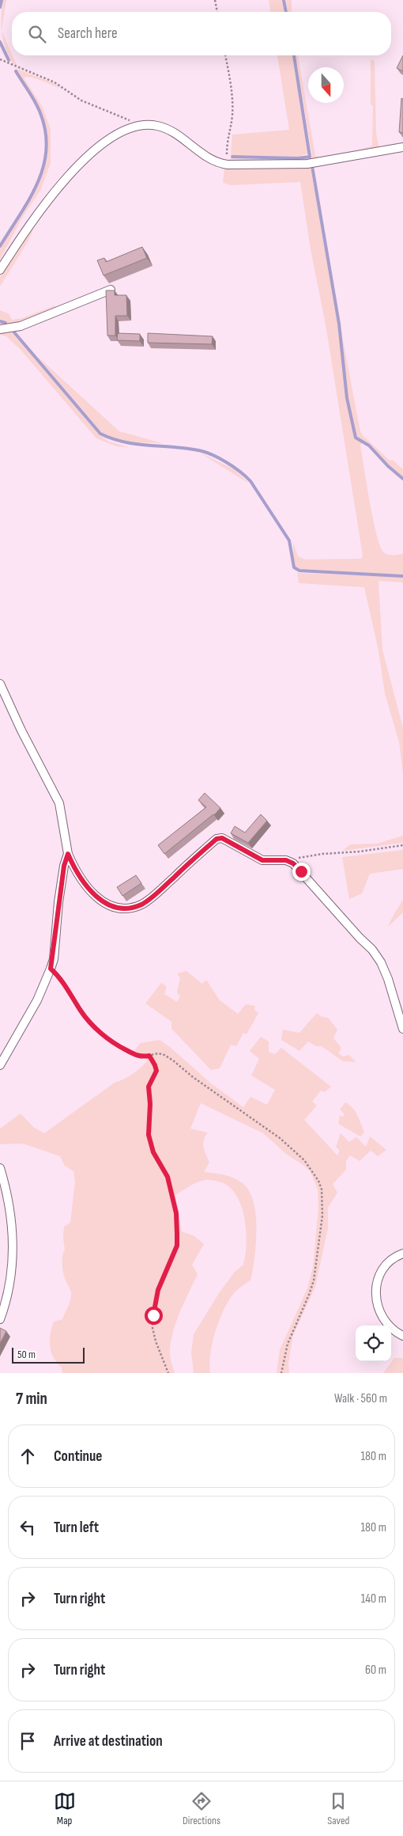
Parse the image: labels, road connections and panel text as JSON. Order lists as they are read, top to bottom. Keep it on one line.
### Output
{"scale_bar":"50 m","north":"bottom","page":{"search":"Search here","scale":"50 m","heading":["7 min","Walk · 560 m"],"list":[["Continue","180 m"],["Turn left","180 m"],["Turn right","140 m"],["Turn right","60 m"],"Arrive at destination"],"nav":["Map","Directions","Saved"]}}
